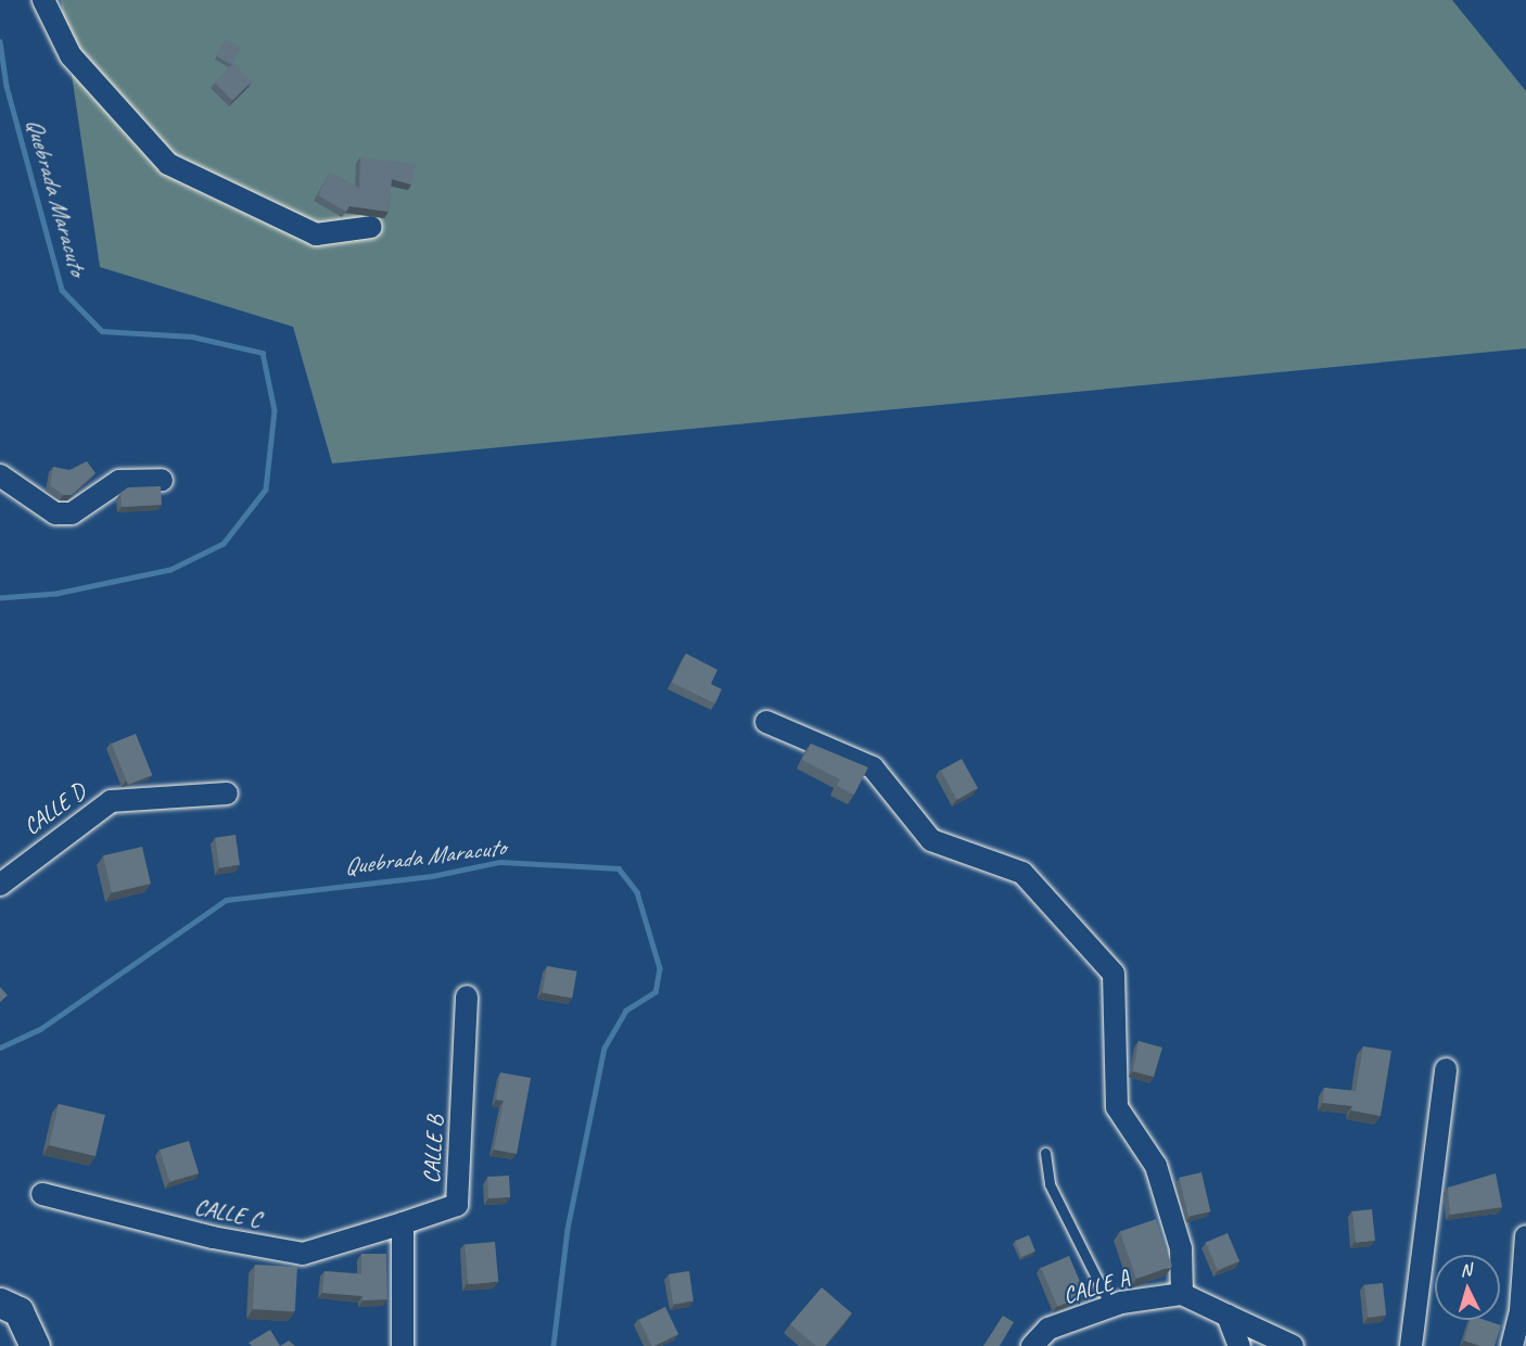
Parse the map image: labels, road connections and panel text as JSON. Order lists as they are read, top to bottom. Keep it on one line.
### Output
{"streets":{"street":["CALLE D","CALLE B","CALLE C","CALLE A"]},"crossings":[["CALLE B","CALLE C"]],"water":["Quebrada Maracuto"],"north":"top"}
